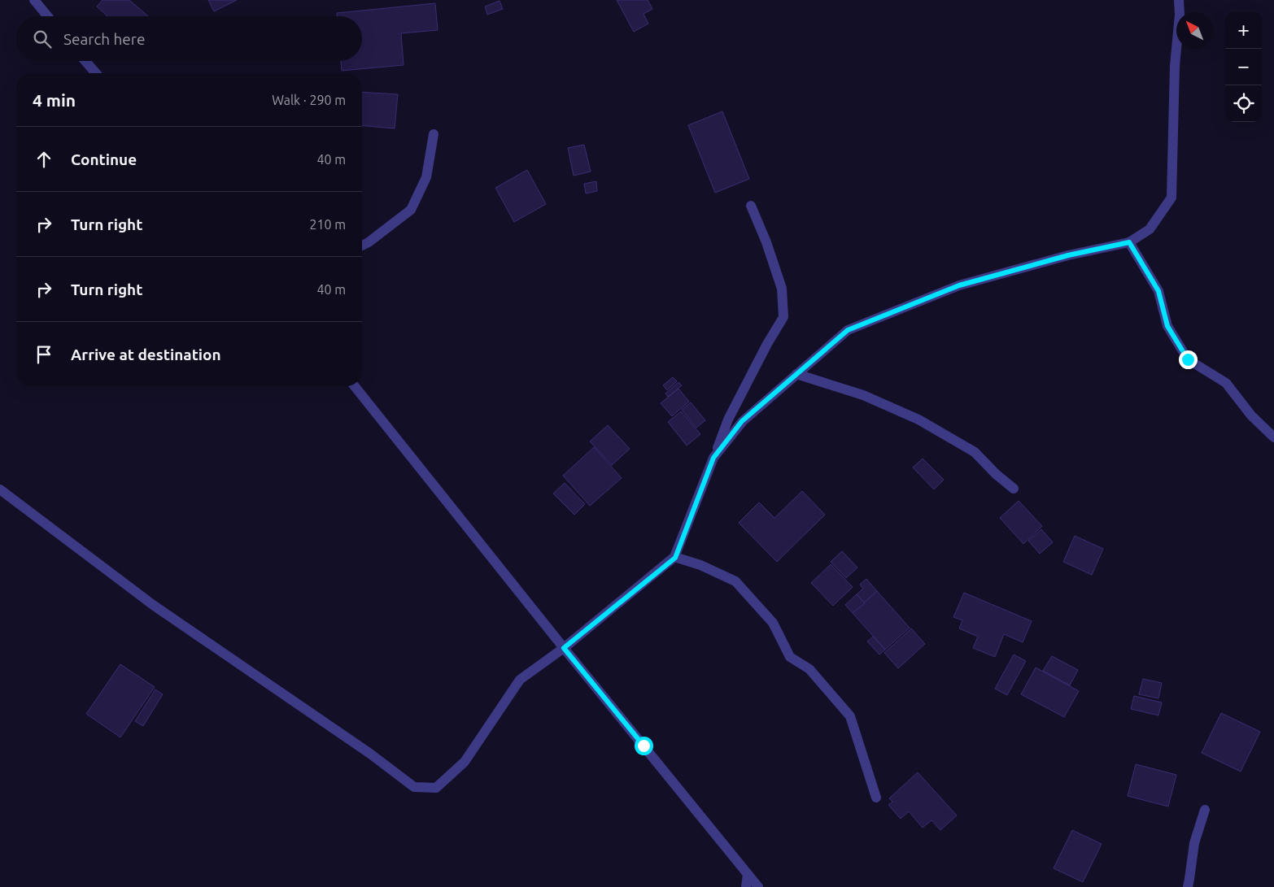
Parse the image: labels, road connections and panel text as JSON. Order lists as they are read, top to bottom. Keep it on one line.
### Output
{"north":"top left","page":{"map_buttons":["+","−"],"search":"Search here","heading":["4 min","Walk · 290 m"],"list":[["Continue","40 m"],["Turn right","210 m"],["Turn right","40 m"],"Arrive at destination"]}}
